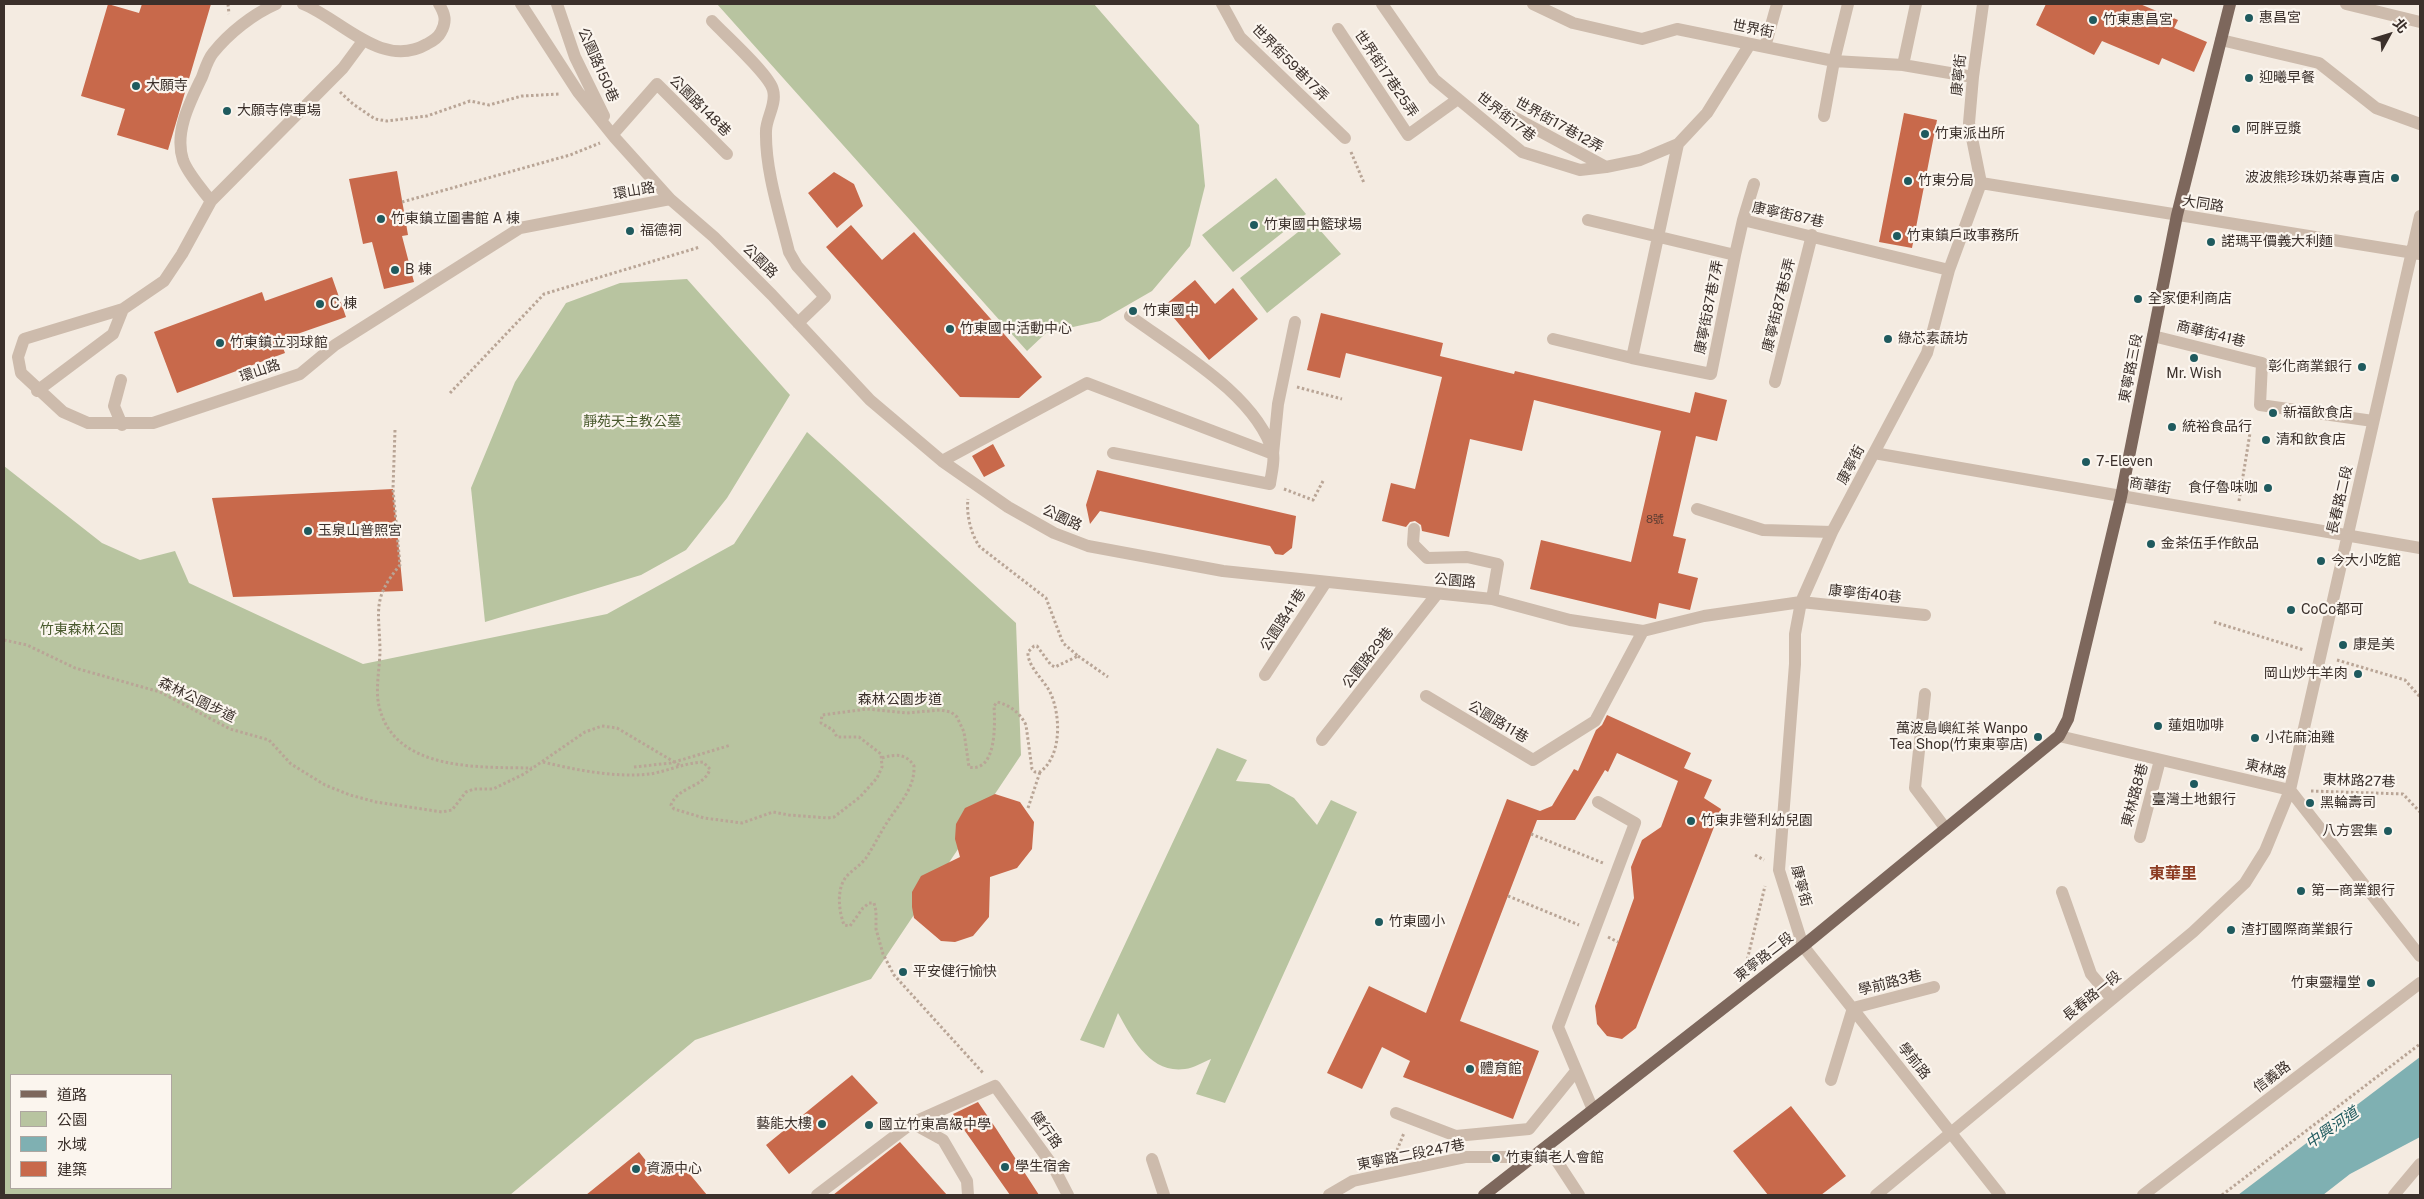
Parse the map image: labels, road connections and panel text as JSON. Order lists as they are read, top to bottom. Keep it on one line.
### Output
{"streets":{"main road":["東寧路三段","東寧路二段"],"street":["世界街","世界街59巷17弄","公園路150巷","世界街17巷25弄","康寧街","公園路148巷","世界街17巷","世界街17巷12弄","環山路","大同路","康寧街87巷","公園路","康寧街87巷5弄","康寧街87巷7弄","商華街41巷","商華街","長春路二段","康寧街40巷","公園路41巷","公園路29巷","公園路11巷","東林路","東林路8巷","學前路3巷","長春路一段","學前路","信義路","健行路","東寧路二段247巷"],"path":["森林公園步道","東林路27巷"]},"crossings":[["世界街","康寧街"],["世界街","世界街17巷"],["公園路150巷","公園路148巷"],["公園路150巷","公園路"],["世界街17巷25弄","世界街17巷"],["康寧街","大同路"],["康寧街","康寧街87巷"],["康寧街","公園路"],["康寧街","商華街"],["康寧街","康寧街40巷"],["康寧街","東寧路二段"],["康寧街","學前路"],["公園路148巷","公園路"],["世界街17巷","世界街17巷12弄"],["環山路","公園路"],["大同路","東寧路三段"],["大同路","長春路二段"],["康寧街87巷","康寧街87巷5弄"],["康寧街87巷","康寧街87巷7弄"],["公園路","康寧街40巷"],["公園路","公園路41巷"],["公園路","公園路29巷"],["公園路","公園路11巷"],["商華街41巷","東寧路三段"],["商華街41巷","長春路二段"],["東寧路三段","商華街"],["東寧路三段","東林路"],["東寧路三段","東寧路二段"],["商華街","長春路二段"],["長春路二段","東林路"],["長春路二段","東林路27巷"],["長春路二段","長春路一段"],["東林路","東林路27巷"],["東林路","東林路8巷"],["東林路","東寧路二段"],["東林路","長春路一段"],["東林路27巷","長春路一段"],["東寧路二段","學前路"],["東寧路二段","東寧路二段247巷"],["學前路3巷","學前路"],["長春路一段","學前路"]],"districts":["東華里"],"water":["中興河道"],"parks":["靜苑天主教公墓","竹東森林公園"],"places":["惠昌宮","竹東惠昌宮","迎曦早餐","大願寺","大願寺停車場","阿胖豆漿","竹東派出所","波波熊珍珠奶茶專賣店","竹東分局","竹東鎮立圖書館 A 棟","竹東國中籃球場","福德祠","竹東鎮戶政事務所","諾瑪平價義大利麵","B 棟","全家便利商店","C 棟","竹東國中","竹東國中活動中心","綠芯素蔬坊","竹東鎮立羽球館","Mr. Wish","彰化商業銀行","新福飲食店","統裕食品行","清和飲食店","7-Eleven","食仔魯味咖","玉泉山普照宮","金茶伍手作飲品","今大小吃館","CoCo都可","康是美","岡山炒牛羊肉","蓮姐咖啡","萬波島嶼紅茶 Wanpo Tea Shop(竹東東寧店)","小花麻油雞","臺灣土地銀行","黑輪壽司","竹東非營利幼兒園","八方雲集","第一商業銀行","竹東國小","渣打國際商業銀行","平安健行愉快","竹東靈糧堂","體育館","藝能大樓","國立竹東高級中學","竹東鎮老人會館","學生宿舍","資源中心"],"house_numbers":["8號"],"legend":["道路","公園","水域","建築"],"north":"top right"}
